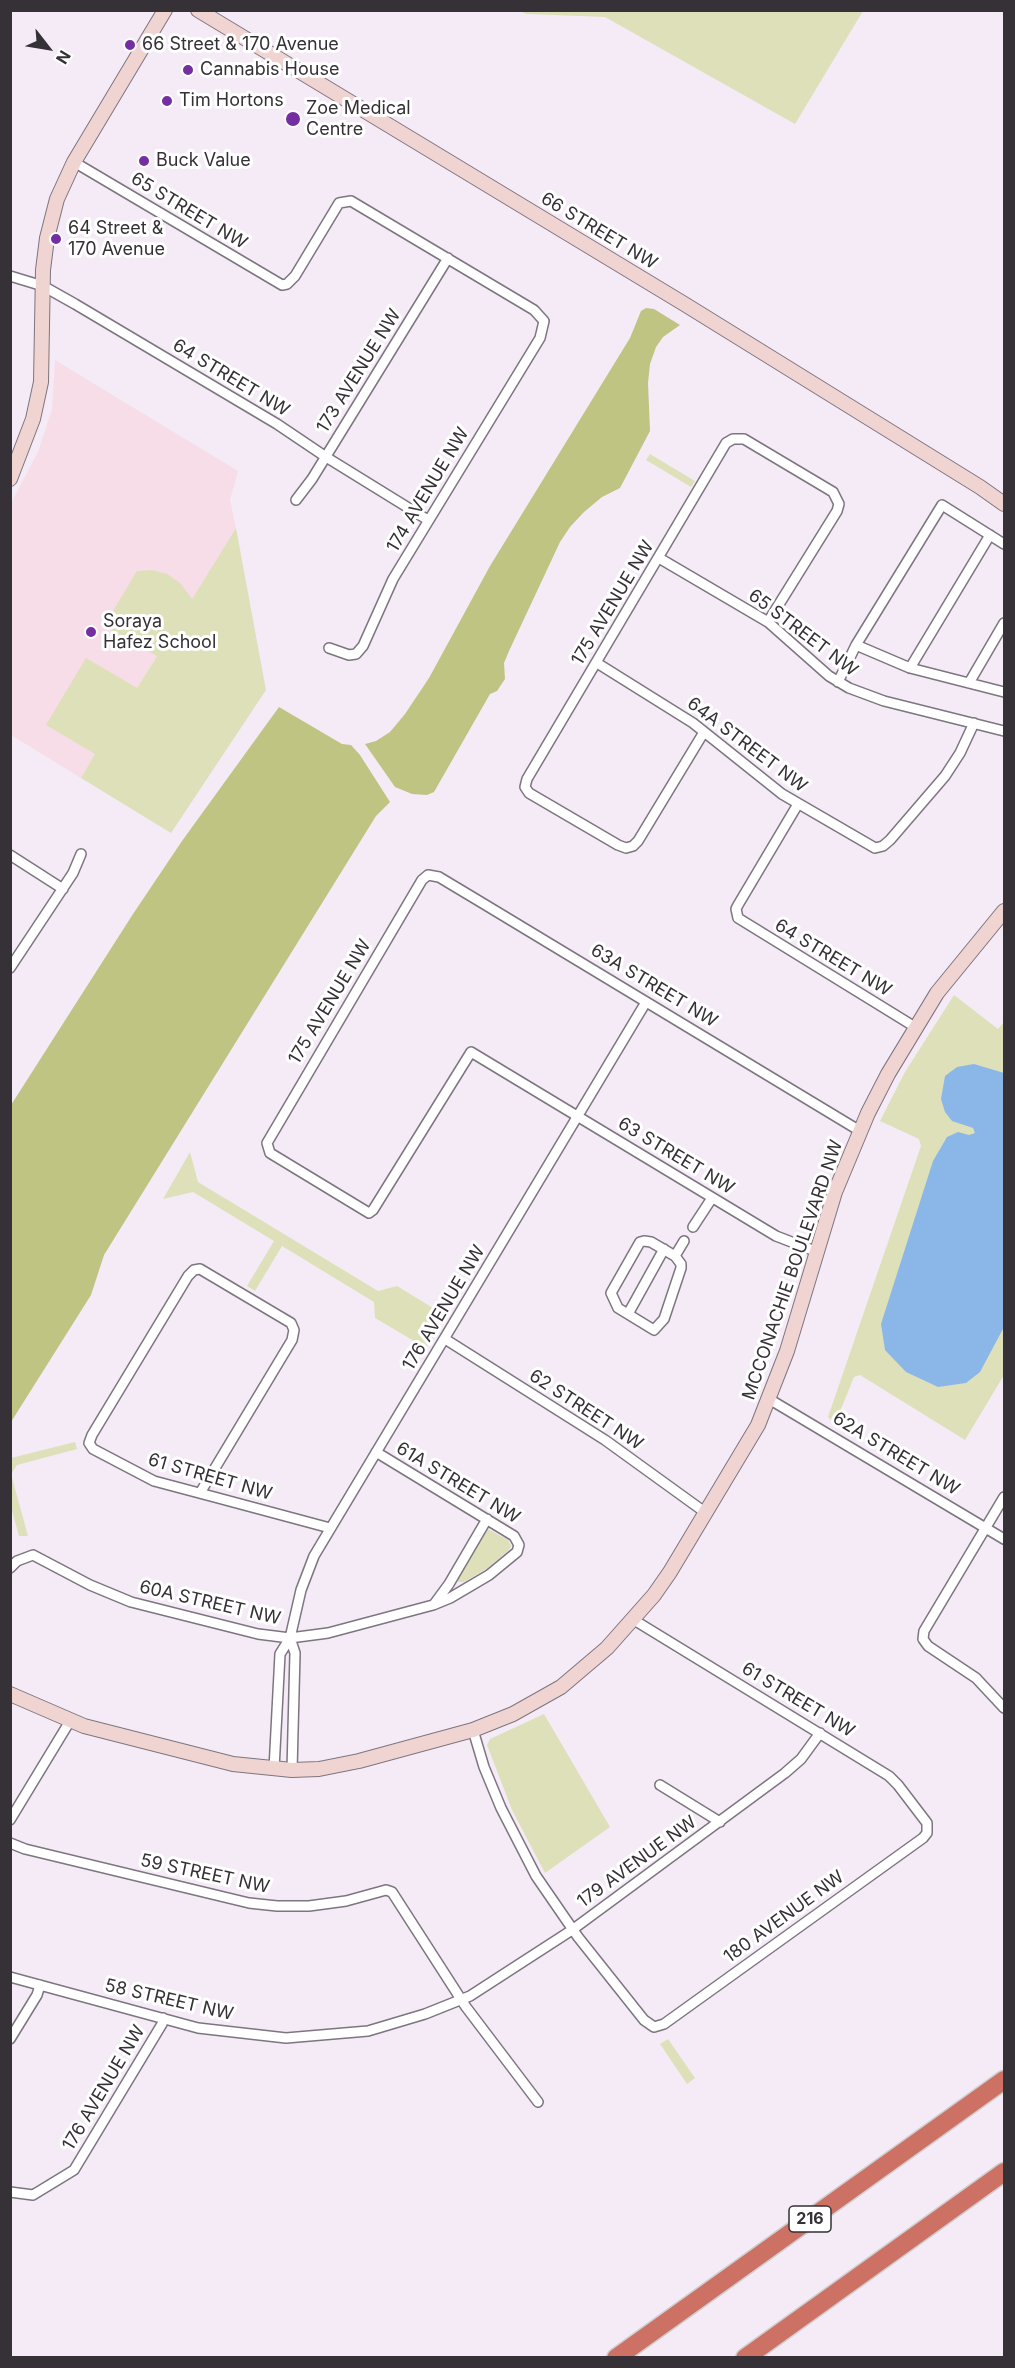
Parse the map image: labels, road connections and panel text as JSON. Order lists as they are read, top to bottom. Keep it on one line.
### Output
{"streets":{"highway":["216"],"street":["65 STREET NW","66 STREET NW","173 AVENUE NW","64 STREET NW","174 AVENUE NW","175 AVENUE NW","64A STREET NW","63A STREET NW","63 STREET NW","MCCONACHIE BOULEVARD NW","176 AVENUE NW","62 STREET NW","62A STREET NW","61 STREET NW","61A STREET NW","60A STREET NW","179 AVENUE NW","59 STREET NW","180 AVENUE NW","58 STREET NW"]},"crossings":[["65 STREET NW","173 AVENUE NW"],["65 STREET NW","174 AVENUE NW"],["65 STREET NW","175 AVENUE NW"],["65 STREET NW","64A STREET NW"],["173 AVENUE NW","64 STREET NW"],["173 AVENUE NW","174 AVENUE NW"],["64 STREET NW","174 AVENUE NW"],["64 STREET NW","64A STREET NW"],["64 STREET NW","MCCONACHIE BOULEVARD NW"],["175 AVENUE NW","64A STREET NW"],["175 AVENUE NW","63A STREET NW"],["175 AVENUE NW","63 STREET NW"],["63A STREET NW","MCCONACHIE BOULEVARD NW"],["63A STREET NW","176 AVENUE NW"],["63 STREET NW","MCCONACHIE BOULEVARD NW"],["63 STREET NW","176 AVENUE NW"],["MCCONACHIE BOULEVARD NW","176 AVENUE NW"],["MCCONACHIE BOULEVARD NW","62 STREET NW"],["MCCONACHIE BOULEVARD NW","62A STREET NW"],["MCCONACHIE BOULEVARD NW","61 STREET NW"],["176 AVENUE NW","62 STREET NW"],["176 AVENUE NW","61 STREET NW"],["176 AVENUE NW","61A STREET NW"],["176 AVENUE NW","60A STREET NW"],["176 AVENUE NW","58 STREET NW"],["61 STREET NW","179 AVENUE NW"],["61 STREET NW","180 AVENUE NW"],["61A STREET NW","60A STREET NW"],["179 AVENUE NW","59 STREET NW"],["179 AVENUE NW","180 AVENUE NW"],["179 AVENUE NW","58 STREET NW"],["59 STREET NW","58 STREET NW"]],"places":["66 Street & 170 Avenue","Cannabis House","Tim Hortons","Zoe Medical Centre","Buck Value","64 Street & 170 Avenue","Soraya Hafez School"],"north":"bottom right"}
